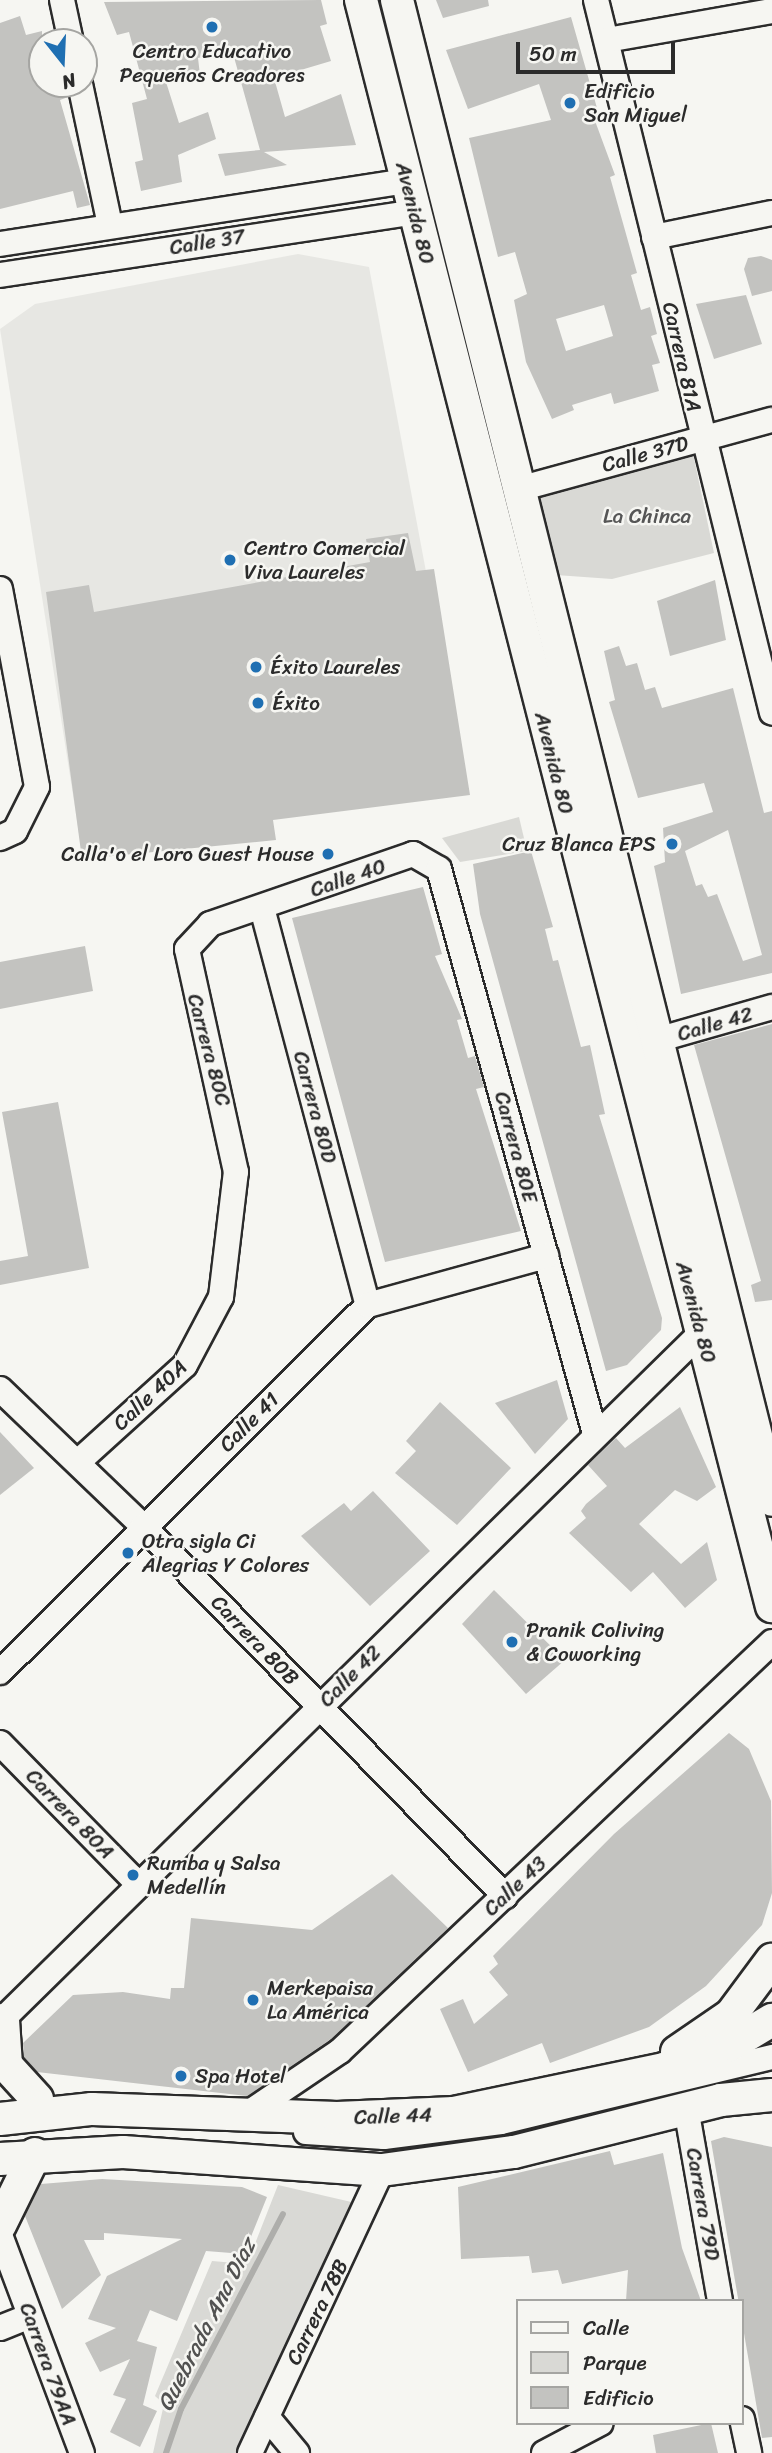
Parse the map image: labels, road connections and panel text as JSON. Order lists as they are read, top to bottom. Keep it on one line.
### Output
{"streets":{"main road":["Avenida 80","Calle 44"],"street":["Calle 37","Carrera 81A","Calle 37D","Calle 40","Calle 42","Carrera 80C","Carrera 80D","Carrera 80E","Calle 40A","Calle 41","Carrera 80B","Carrera 80A","Calle 43","Carrera 79D","Carrera 78B","Carrera 79AA"]},"crossings":[["Avenida 80","Calle 37"],["Avenida 80","Calle 37D"],["Avenida 80","Calle 42"],["Carrera 81A","Calle 37D"],["Calle 40","Carrera 80C"],["Calle 40","Carrera 80D"],["Calle 40","Carrera 80E"],["Calle 42","Carrera 80E"],["Calle 42","Carrera 80B"],["Calle 42","Carrera 80A"],["Carrera 80C","Carrera 80D"],["Carrera 80C","Calle 40A"],["Carrera 80D","Calle 41"],["Carrera 80E","Calle 41"],["Calle 40A","Carrera 80B"],["Calle 41","Carrera 80B"],["Carrera 80B","Calle 43"],["Calle 43","Calle 44"]],"water":["Quebrada Ana Diaz"],"parks":["La Chinca"],"places":["Centro Educativo Pequeños Creadores","Edificio San Miguel","Centro Comercial Viva Laureles","Éxito Laureles","Éxito","Cruz Blanca EPS","Calla'o el Loro Guest House","Otra sigla Ci Alegrias Y Colores","Pranik Coliving & Coworking","Rumba y Salsa Medellín","Merkepaisa La América","Spa Hotel"],"legend":["Calle","Parque","Edificio"],"scale_bar":"50 m","north":"bottom"}
